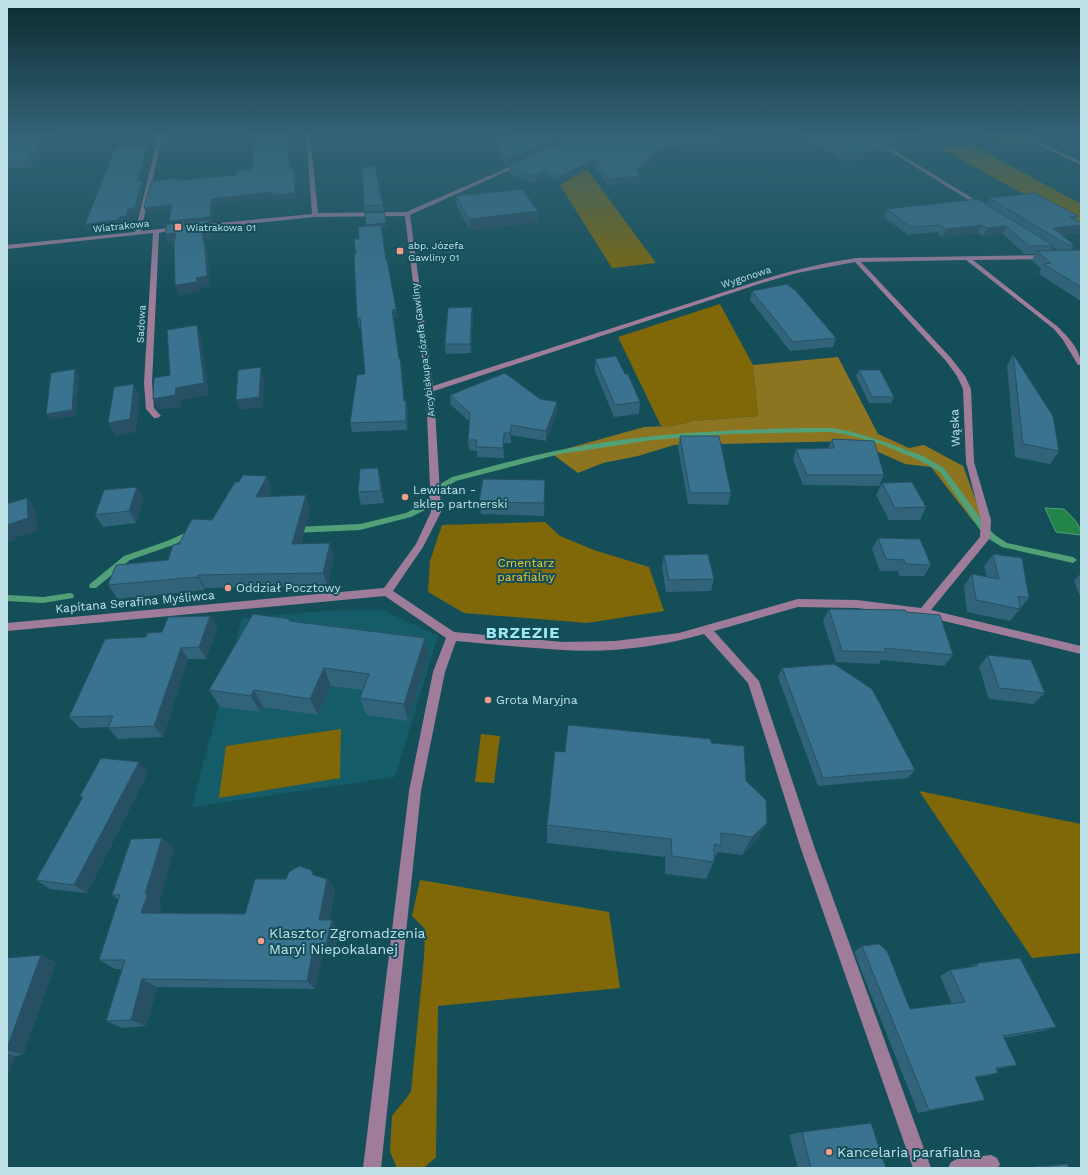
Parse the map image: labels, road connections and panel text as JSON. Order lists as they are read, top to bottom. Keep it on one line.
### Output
{"streets":{"street":["Wiatrakowa","Wygonowa","Sadowa","Arcybiskupa Józefa Gawliny","Wąska","Kapitana Serafina Myśliwca"]},"crossings":[["Wiatrakowa","Sadowa"],["Wiatrakowa","Arcybiskupa Józefa Gawliny"],["Wygonowa","Arcybiskupa Józefa Gawliny"],["Wygonowa","Wąska"],["Arcybiskupa Józefa Gawliny","Kapitana Serafina Myśliwca"]],"districts":["BRZEZIE"],"parks":["Cmentarz parafialny"],"places":{"transit":["Wiatrakowa 01","abp. Józefa Gawliny 01"],"other":["Lewiatan - sklep partnerski","Oddział Pocztowy","Grota Maryjna","Klasztor Zgromadzenia Maryi Niepokalanej","Kancelaria parafialna"]}}
